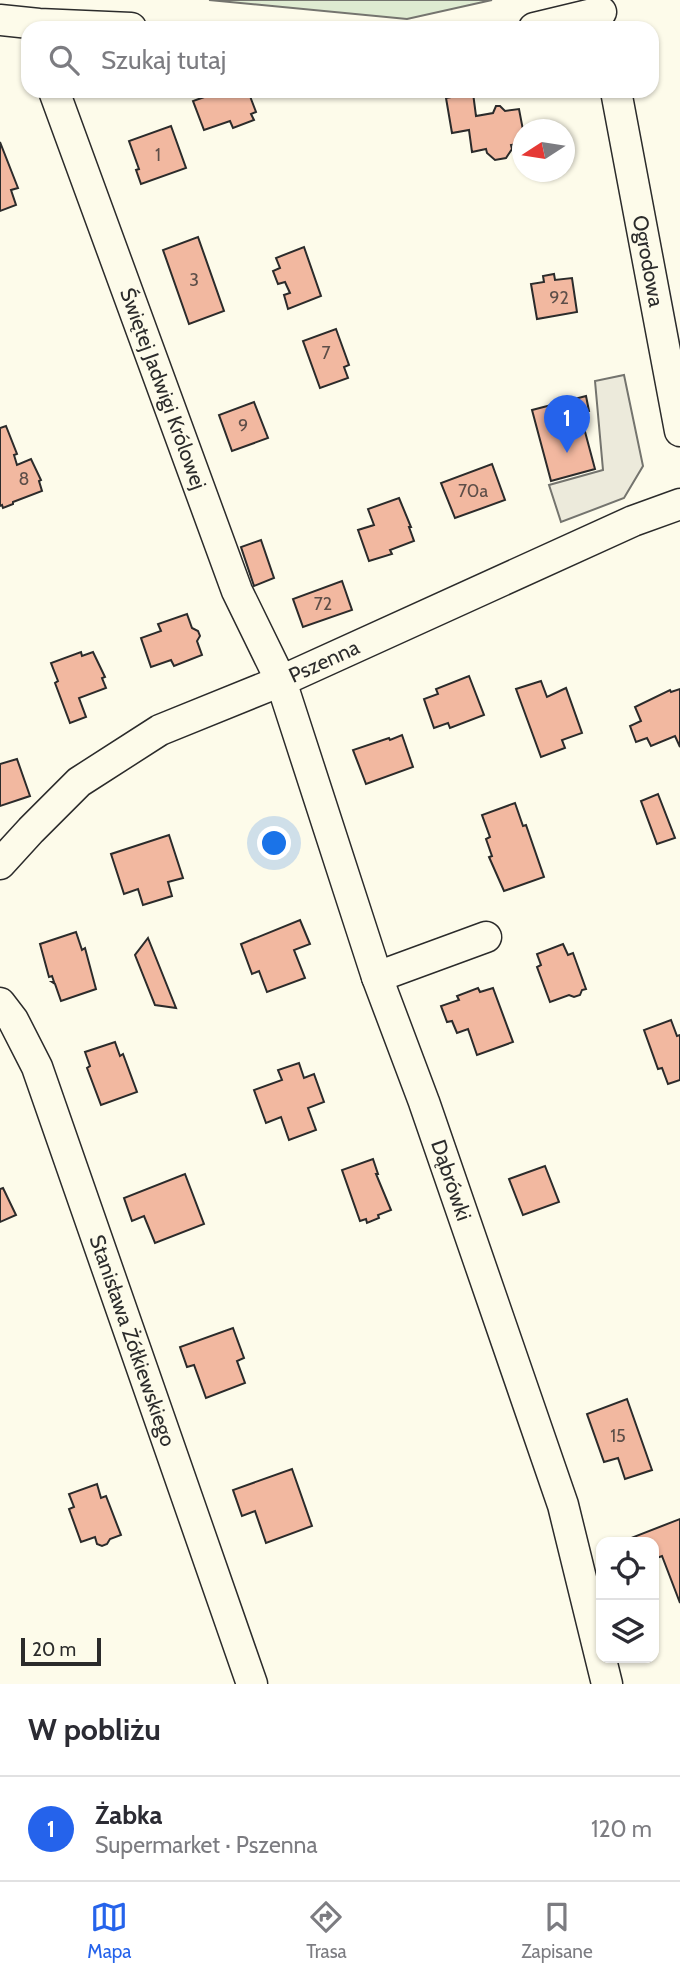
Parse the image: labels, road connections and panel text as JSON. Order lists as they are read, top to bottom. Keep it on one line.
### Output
{"streets":{"street":["Ogrodowa","Świętej Jadwigi Królowej","Pszenna","Dąbrówki","Stanisława Żółkiewskiego"]},"crossings":[["Świętej Jadwigi Królowej","Pszenna"],["Świętej Jadwigi Królowej","Dąbrówki"],["Pszenna","Dąbrówki"]],"house_numbers":["1","3","92","7","9","8","70a","72","15"],"scale_bar":"20 m","north":"left","page":{"search":"Szukaj tutaj","pins":"1","scale":"20 m","heading":"W pobliżu","list":[{"mark":"1","name":"Żabka","note":"Supermarket · Pszenna","value":"120 m"}],"nav":["Mapa","Trasa","Zapisane"]}}
